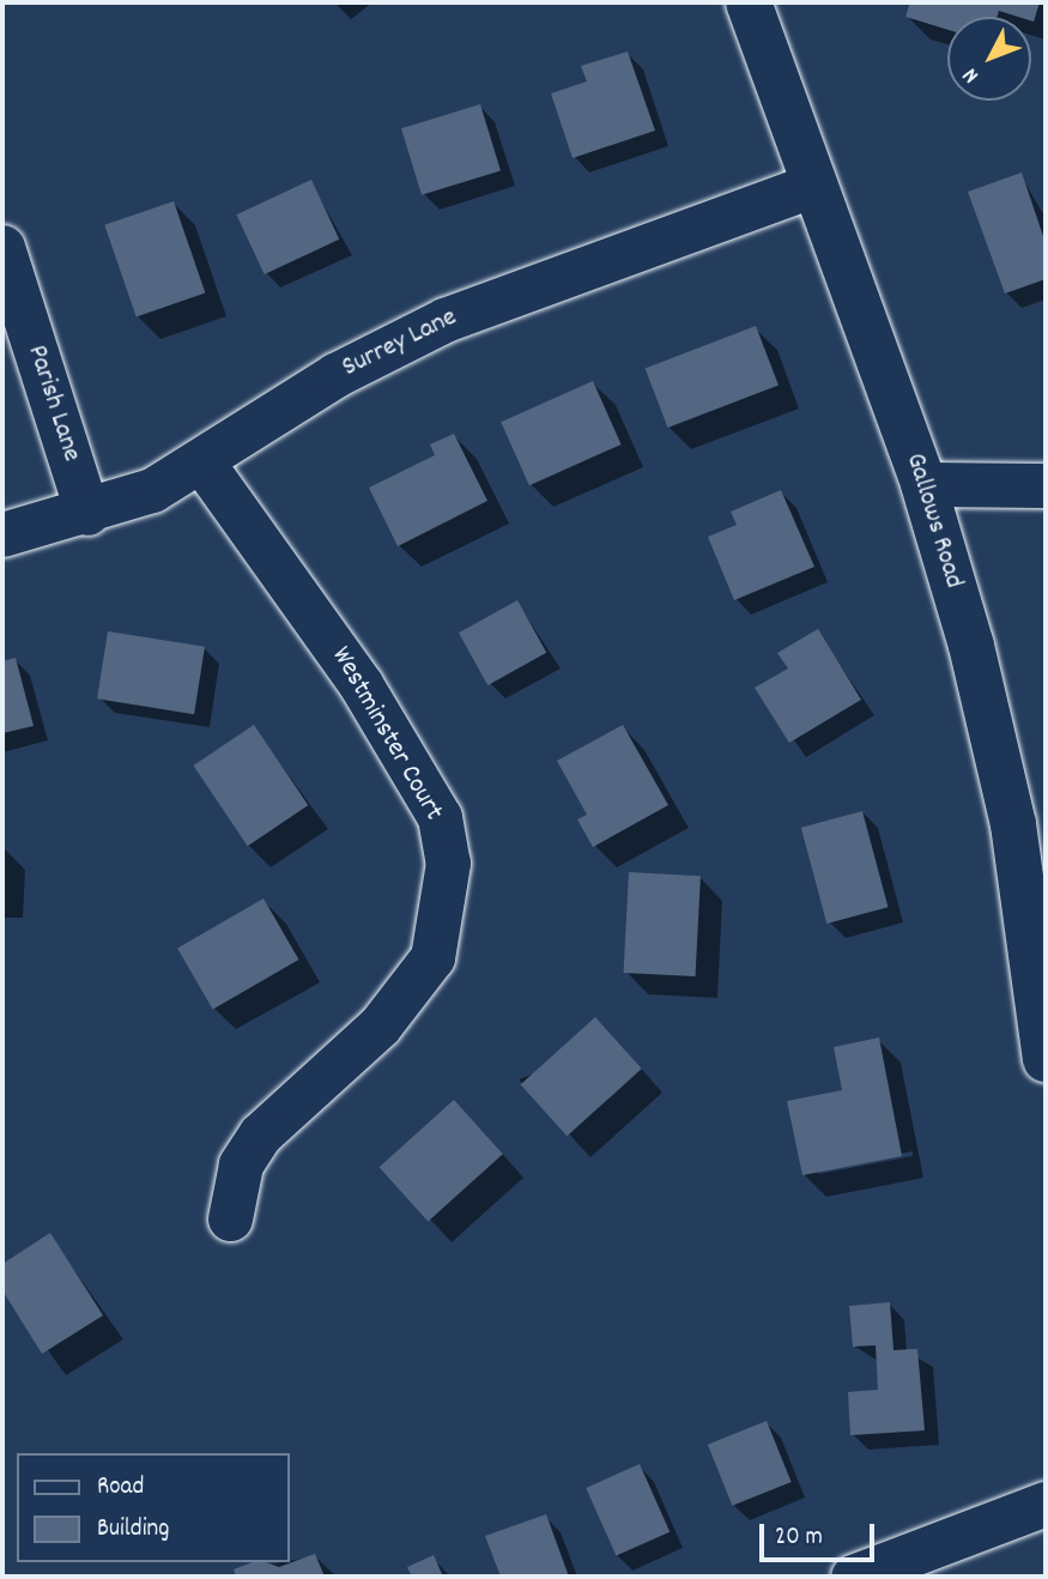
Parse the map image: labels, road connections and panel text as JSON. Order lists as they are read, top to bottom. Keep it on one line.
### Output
{"streets":{"main road":["Gallows Road"],"street":["Surrey Lane","Parish Lane","Westminster Court"]},"crossings":[["Surrey Lane","Parish Lane"],["Surrey Lane","Gallows Road"],["Surrey Lane","Westminster Court"]],"legend":["Road","Building"],"scale_bar":"20 m","north":"bottom left"}
